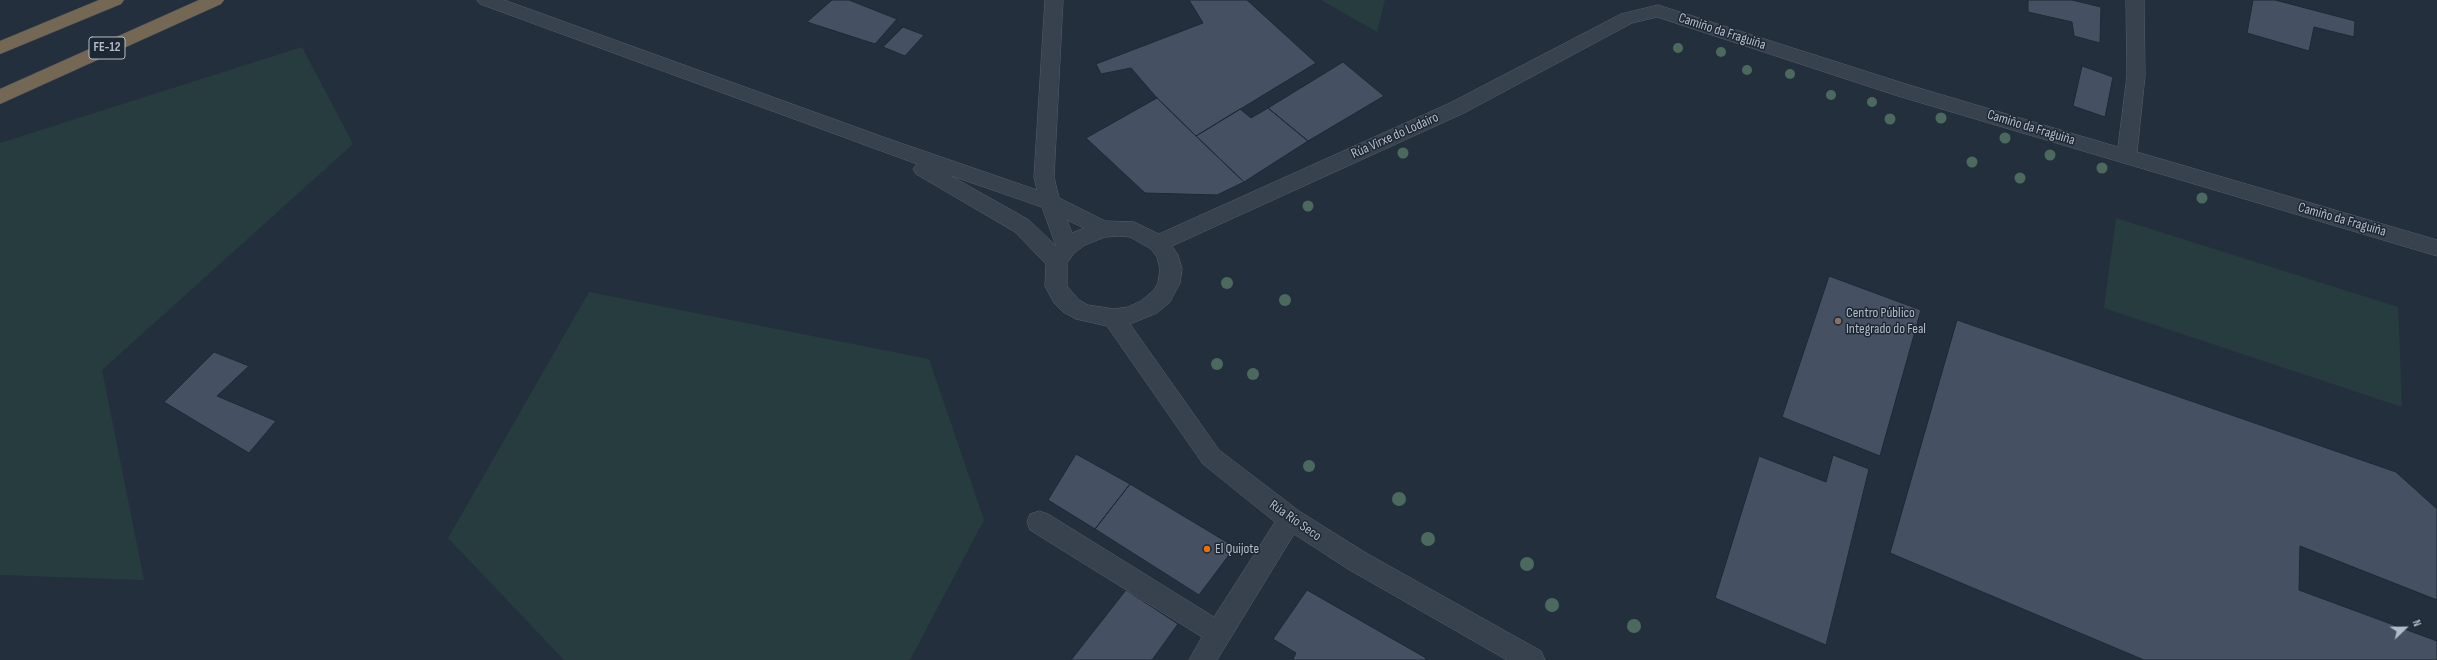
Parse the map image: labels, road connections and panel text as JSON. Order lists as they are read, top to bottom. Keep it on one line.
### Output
{"streets":{"highway":["FE-12"],"street":["Camiño da Fraguiña","Rúa Virxe do Lodairo","Rúa Río Seco"]},"crossings":[["Camiño da Fraguiña","Rúa Virxe do Lodairo"],["Rúa Virxe do Lodairo","Rúa Río Seco"]],"places":["Centro Público Integrado do Feal","El Quijote"],"north":"right"}
